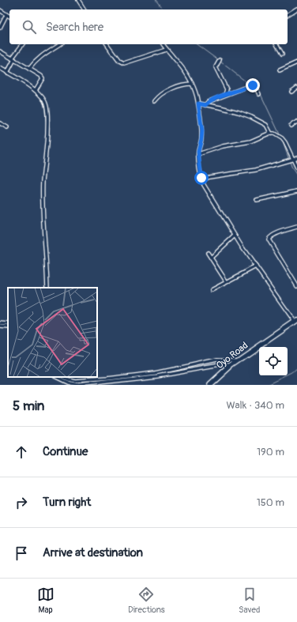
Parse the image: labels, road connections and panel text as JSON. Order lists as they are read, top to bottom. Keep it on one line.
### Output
{"streets":{"highway":["Oyo Road"]},"page":{"search":"Search here","heading":["5 min","Walk · 340 m"],"list":[["Continue","190 m"],["Turn right","150 m"],"Arrive at destination"],"nav":["Map","Directions","Saved"]}}
